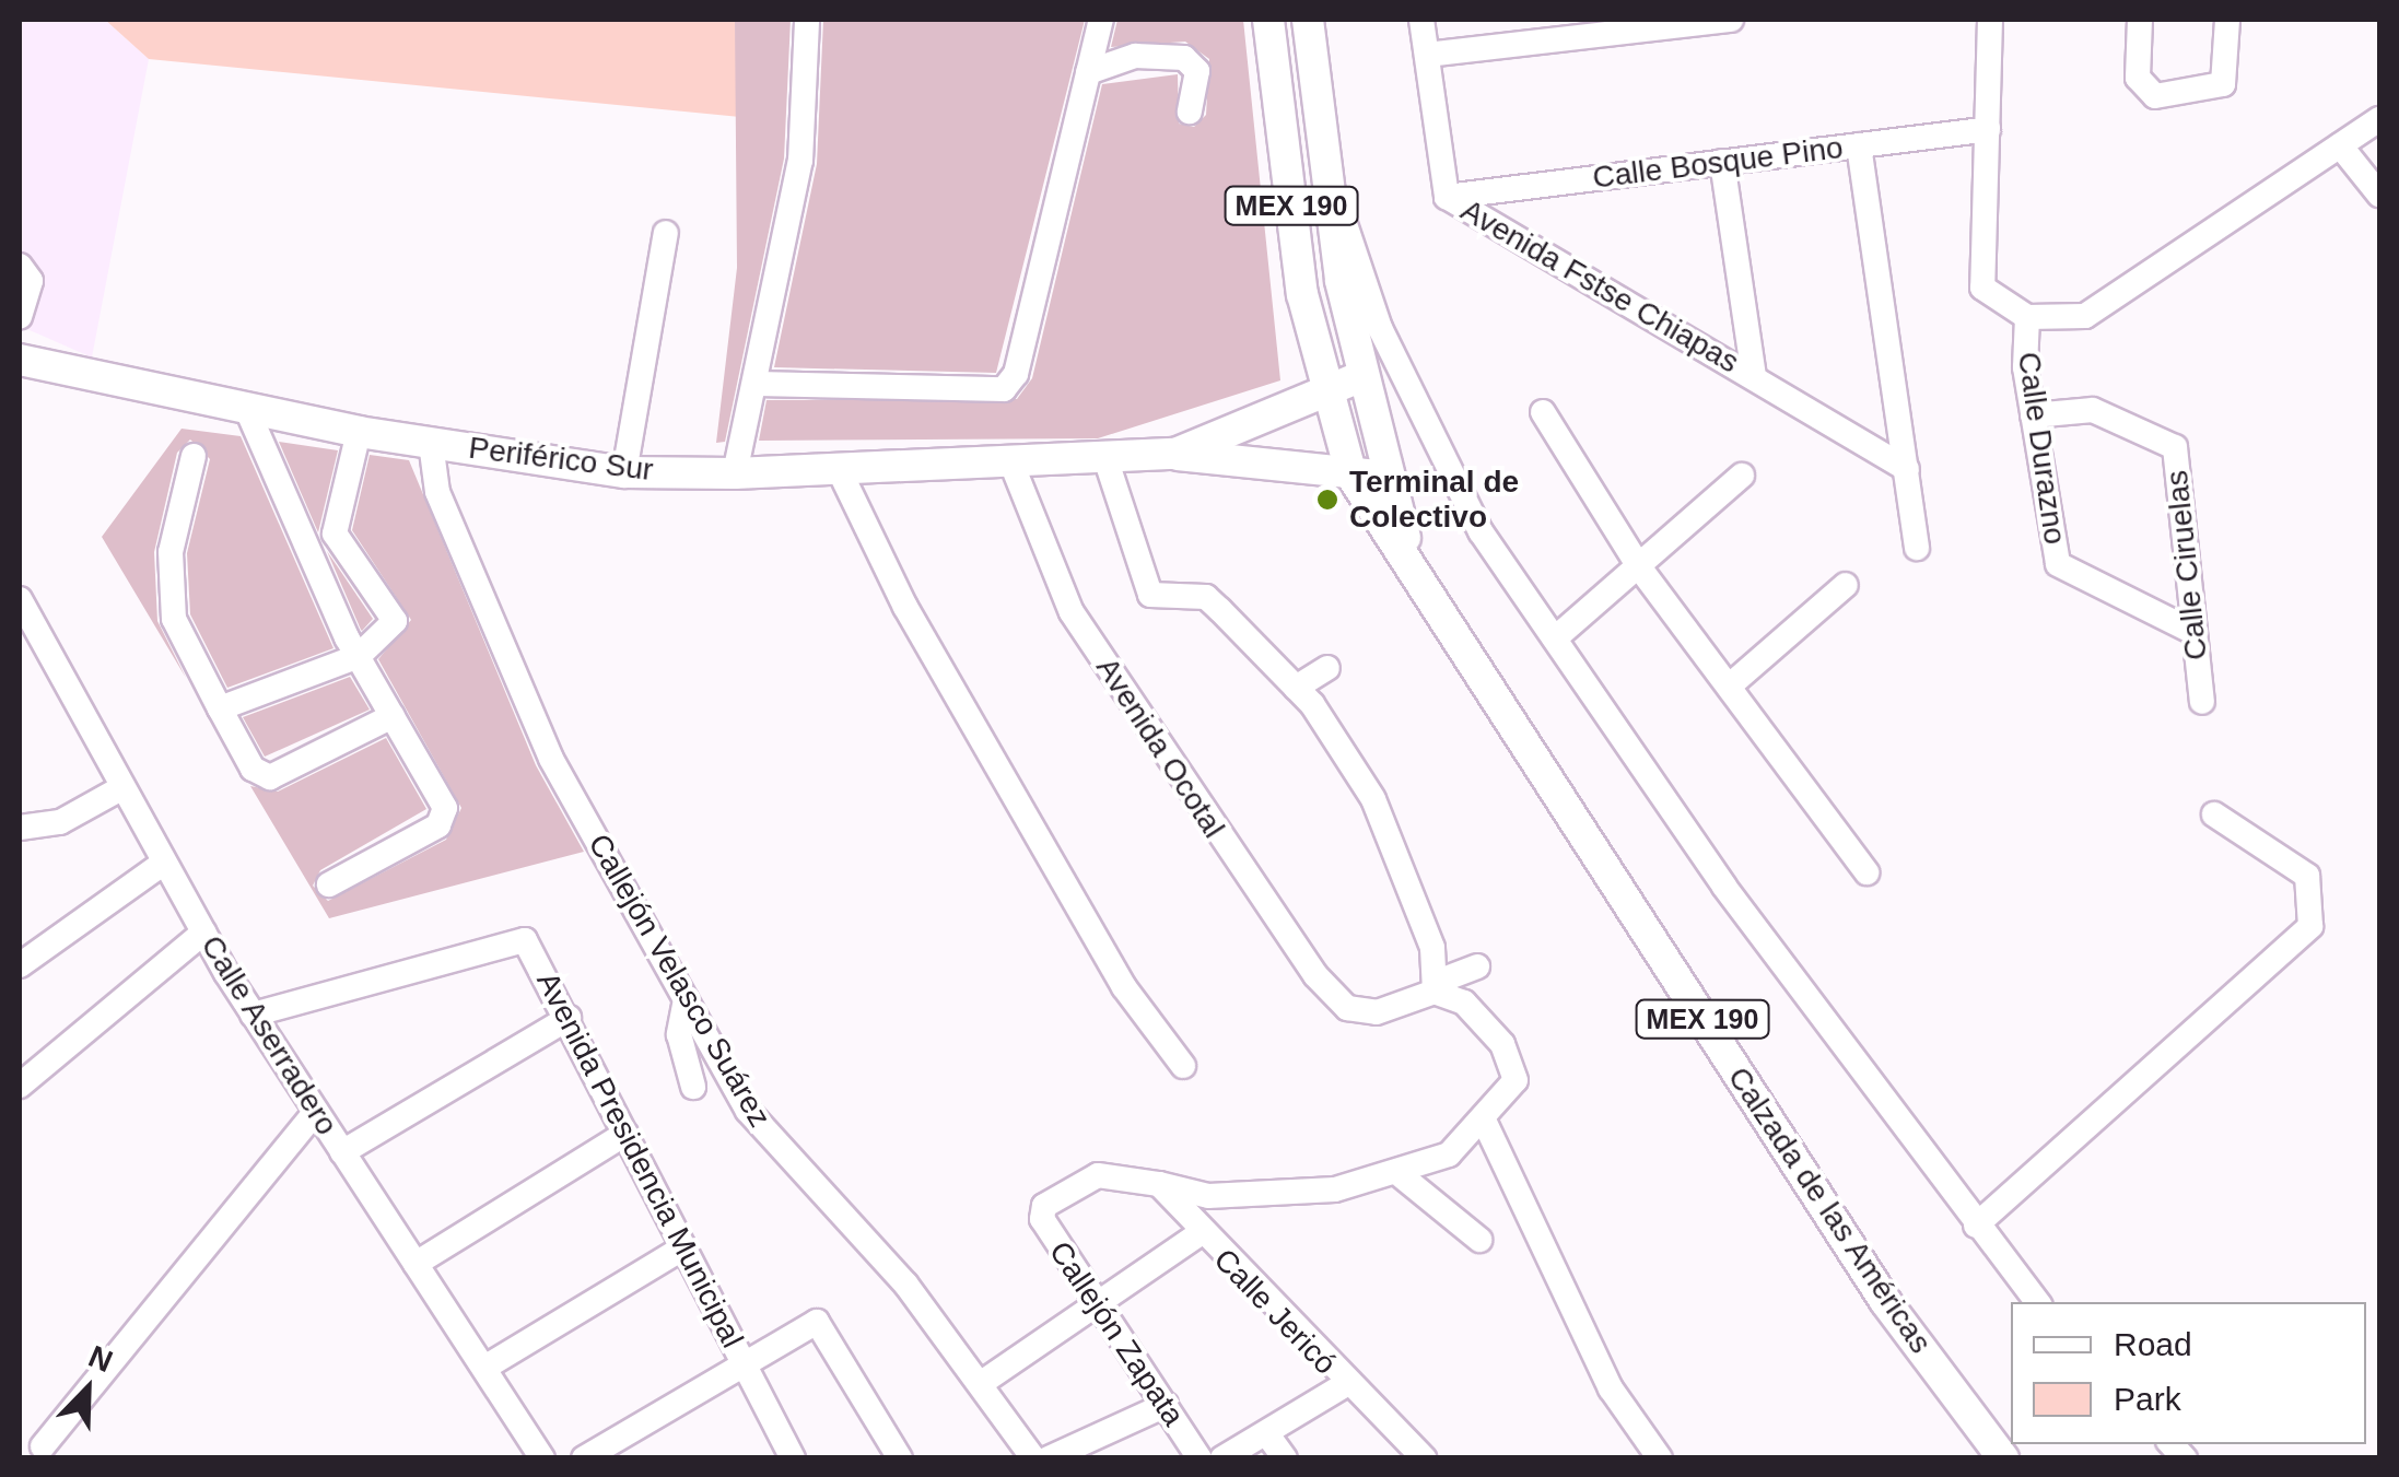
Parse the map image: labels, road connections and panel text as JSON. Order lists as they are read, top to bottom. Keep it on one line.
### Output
{"streets":{"main road":["MEX 190","Periférico Sur","Calzada de las Américas"],"street":["Calle Bosque Pino","Avenida Fstse Chiapas","Calle Durazno","Calle Ciruelas","Avenida Ocotal","Callejón Velasco Suárez","Calle Aserradero","Avenida Presidencia Municipal","Calle Jericó","Callejón Zapata"]},"crossings":[["Calle Bosque Pino","Avenida Fstse Chiapas"],["Calle Durazno","Calle Ciruelas"],["Periférico Sur","Avenida Ocotal"],["Periférico Sur","Callejón Velasco Suárez"],["Periférico Sur","Calzada de las Américas"],["Calle Aserradero","Avenida Presidencia Municipal"],["Calle Jericó","Callejón Zapata"]],"places":["Terminal de Colectivo"],"legend":["Road","Park"],"north":"top right"}
